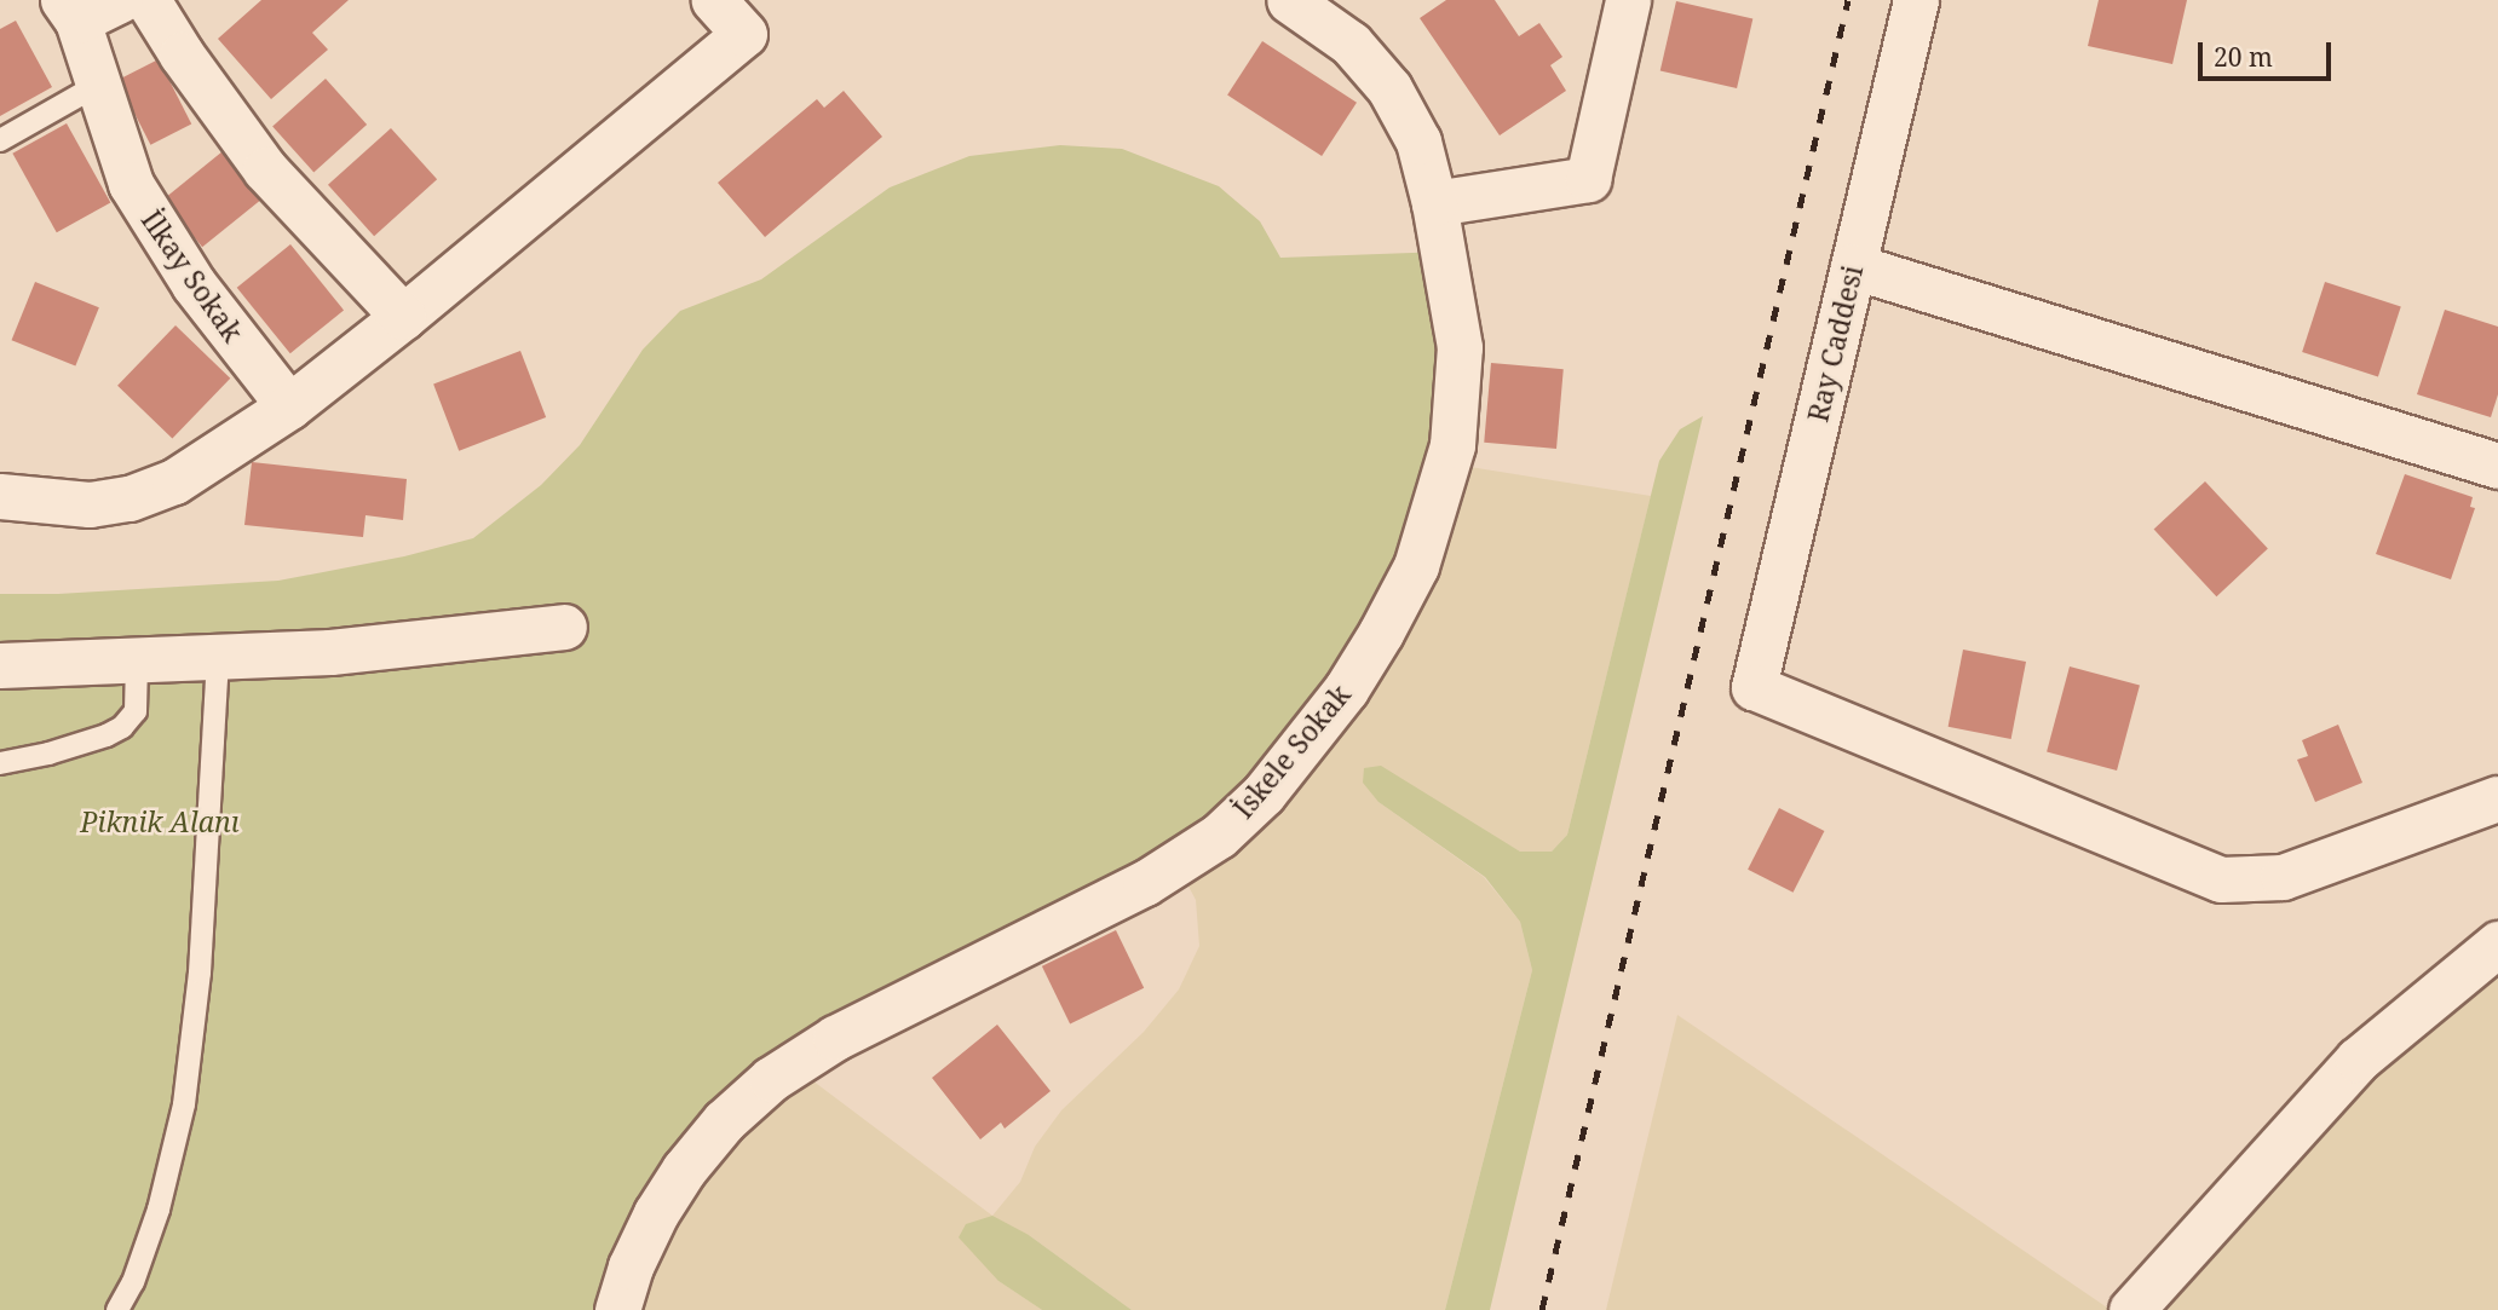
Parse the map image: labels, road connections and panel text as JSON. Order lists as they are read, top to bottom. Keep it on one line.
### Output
{"streets":{"street":["İlkay Sokak","Ray Caddesi","İskele Sokak"]},"parks":["Piknik Alanı"],"scale_bar":"20 m"}
